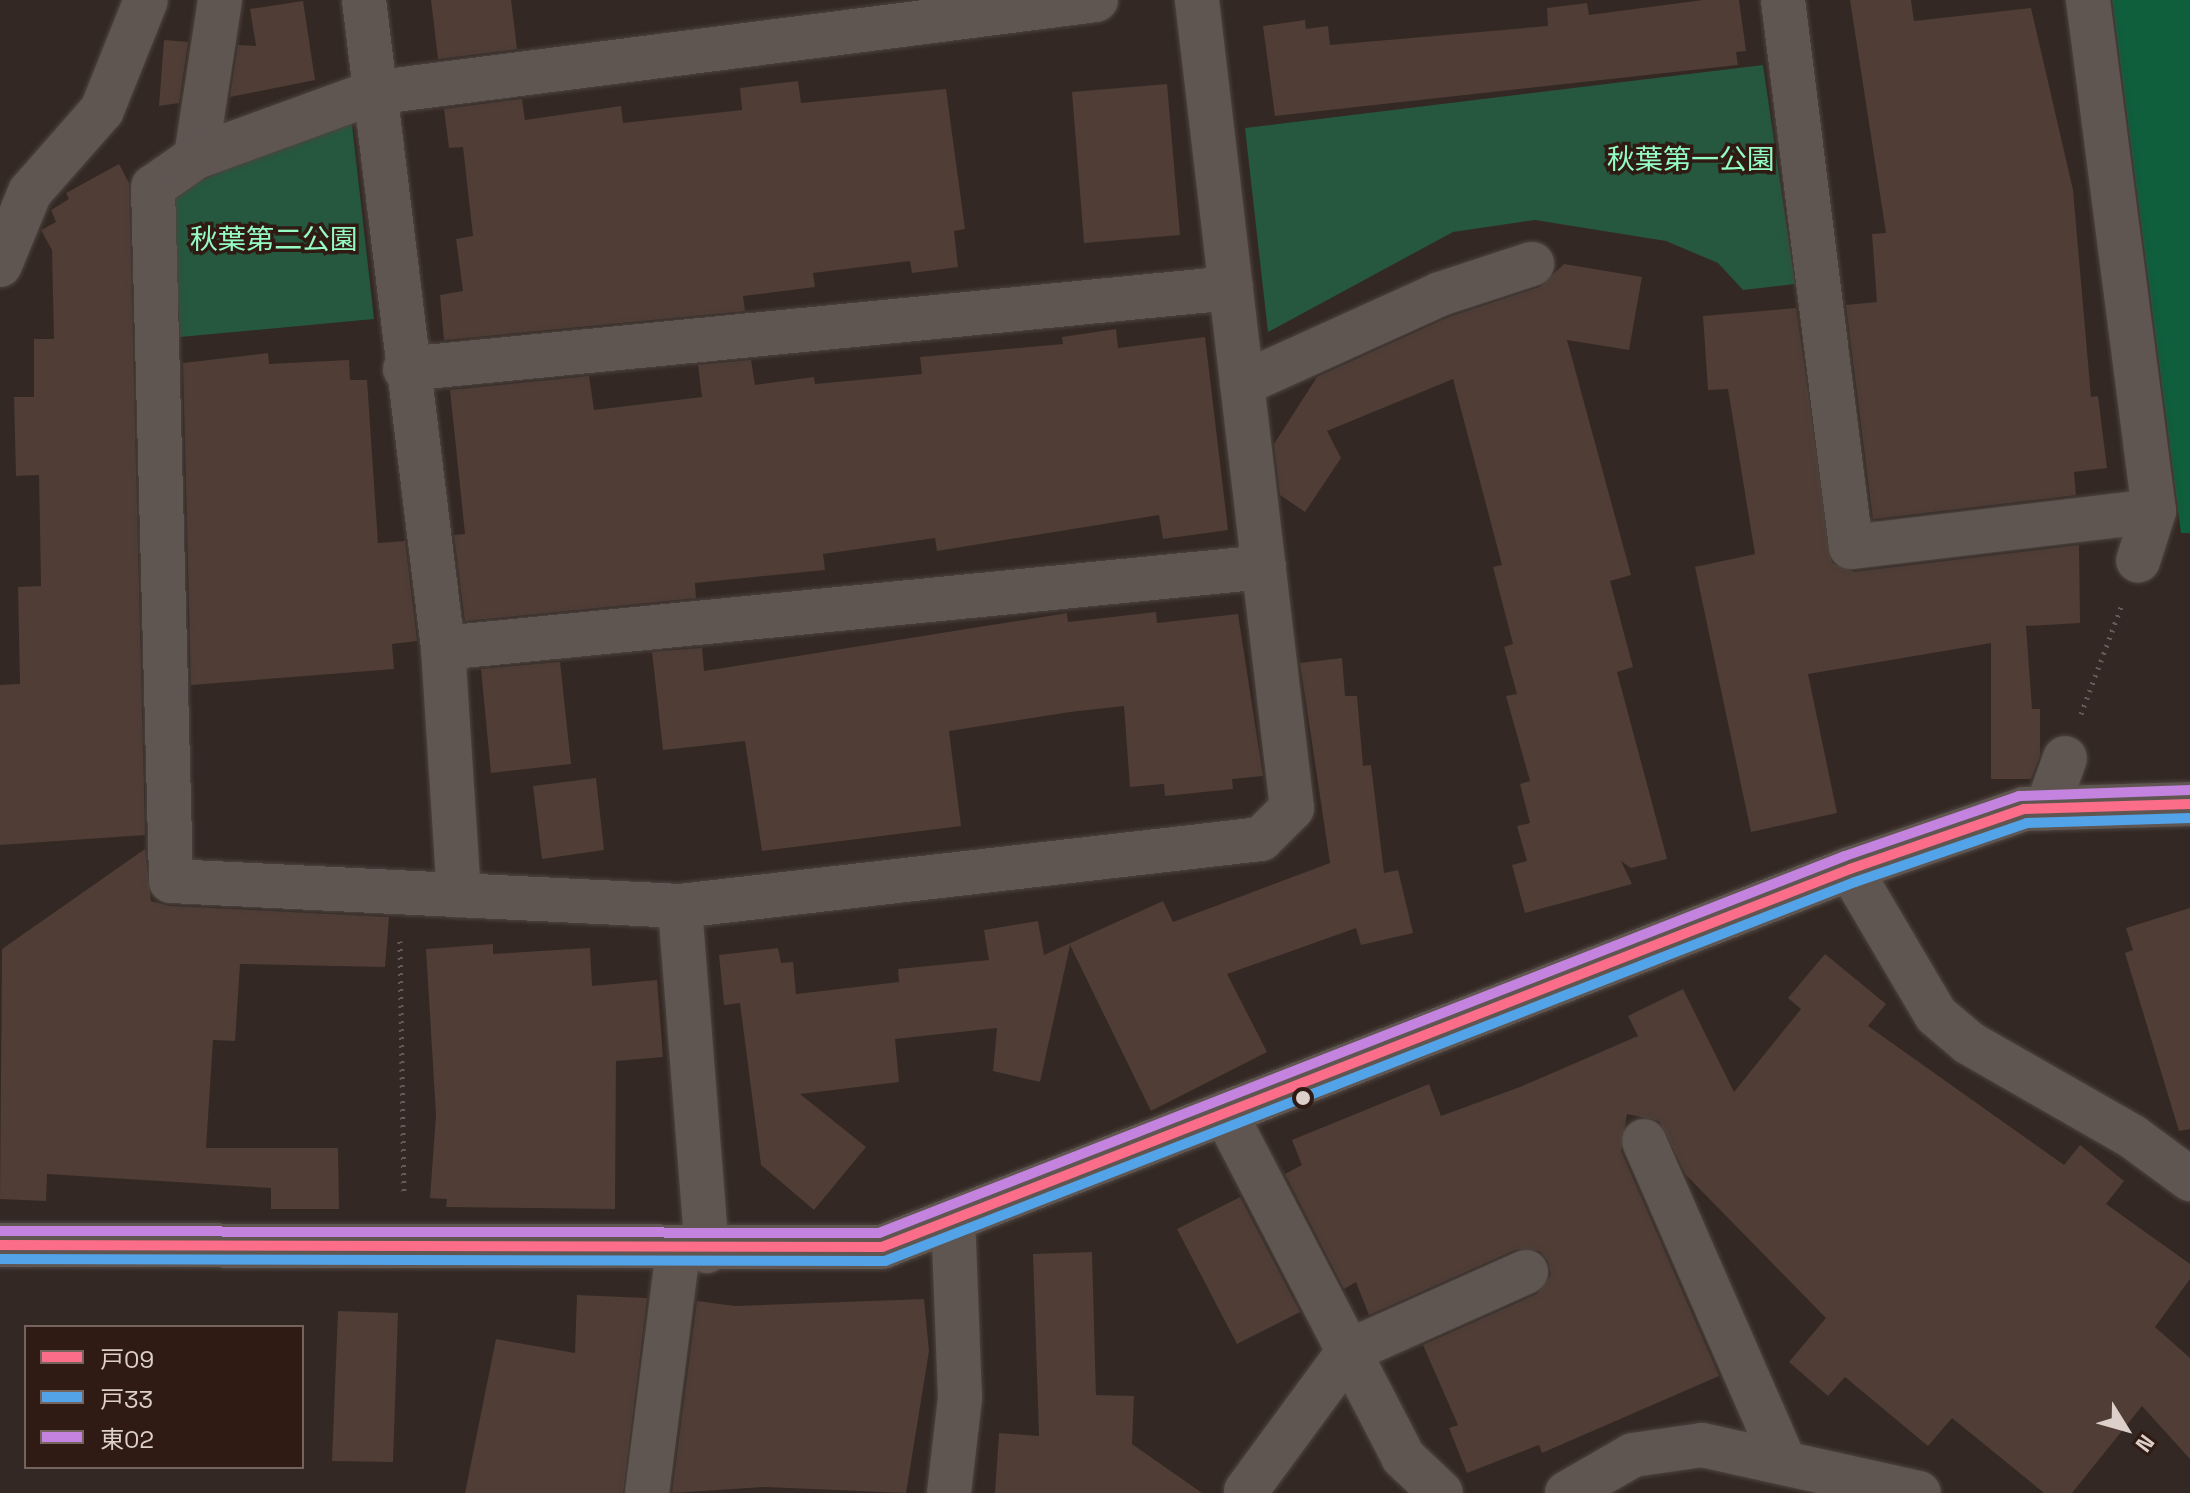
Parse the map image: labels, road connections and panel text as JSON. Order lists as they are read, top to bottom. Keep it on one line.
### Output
{"parks":["秋葉第一公園","秋葉第二公園"],"lines":["transit line 東02","transit line 戸09","transit line 戸33"],"legend":["戸09","戸33","東02"],"north":"bottom right"}
